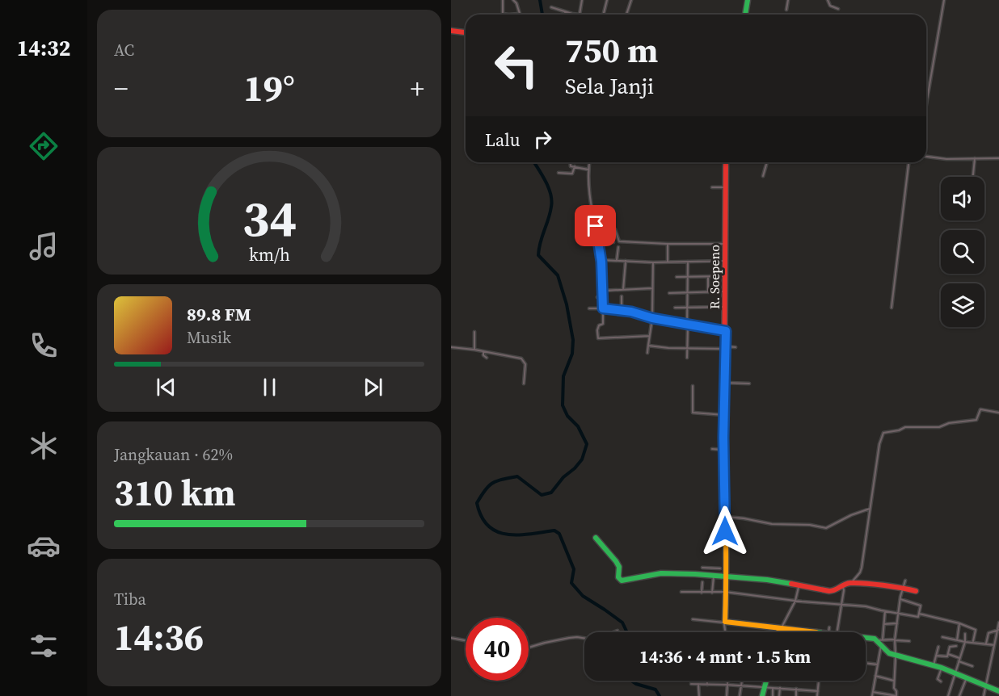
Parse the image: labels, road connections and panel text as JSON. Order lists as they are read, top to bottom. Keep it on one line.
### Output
{"streets":{"street":["R. Soepeno"]},"page":{"tabs":"14:32","tile":["AC",["Jangkauan · 62%","310 km"],["Tiba","14:36"]],"turn":["750 m","Sela Janji"],"heat":["−","19°","+"],"then":"Lalu","song":["89.8 FM","Musik"],"limit":"40","trip":"14:36 · 4 mnt · 1.5 km","gauge":["34","km/h"]}}
